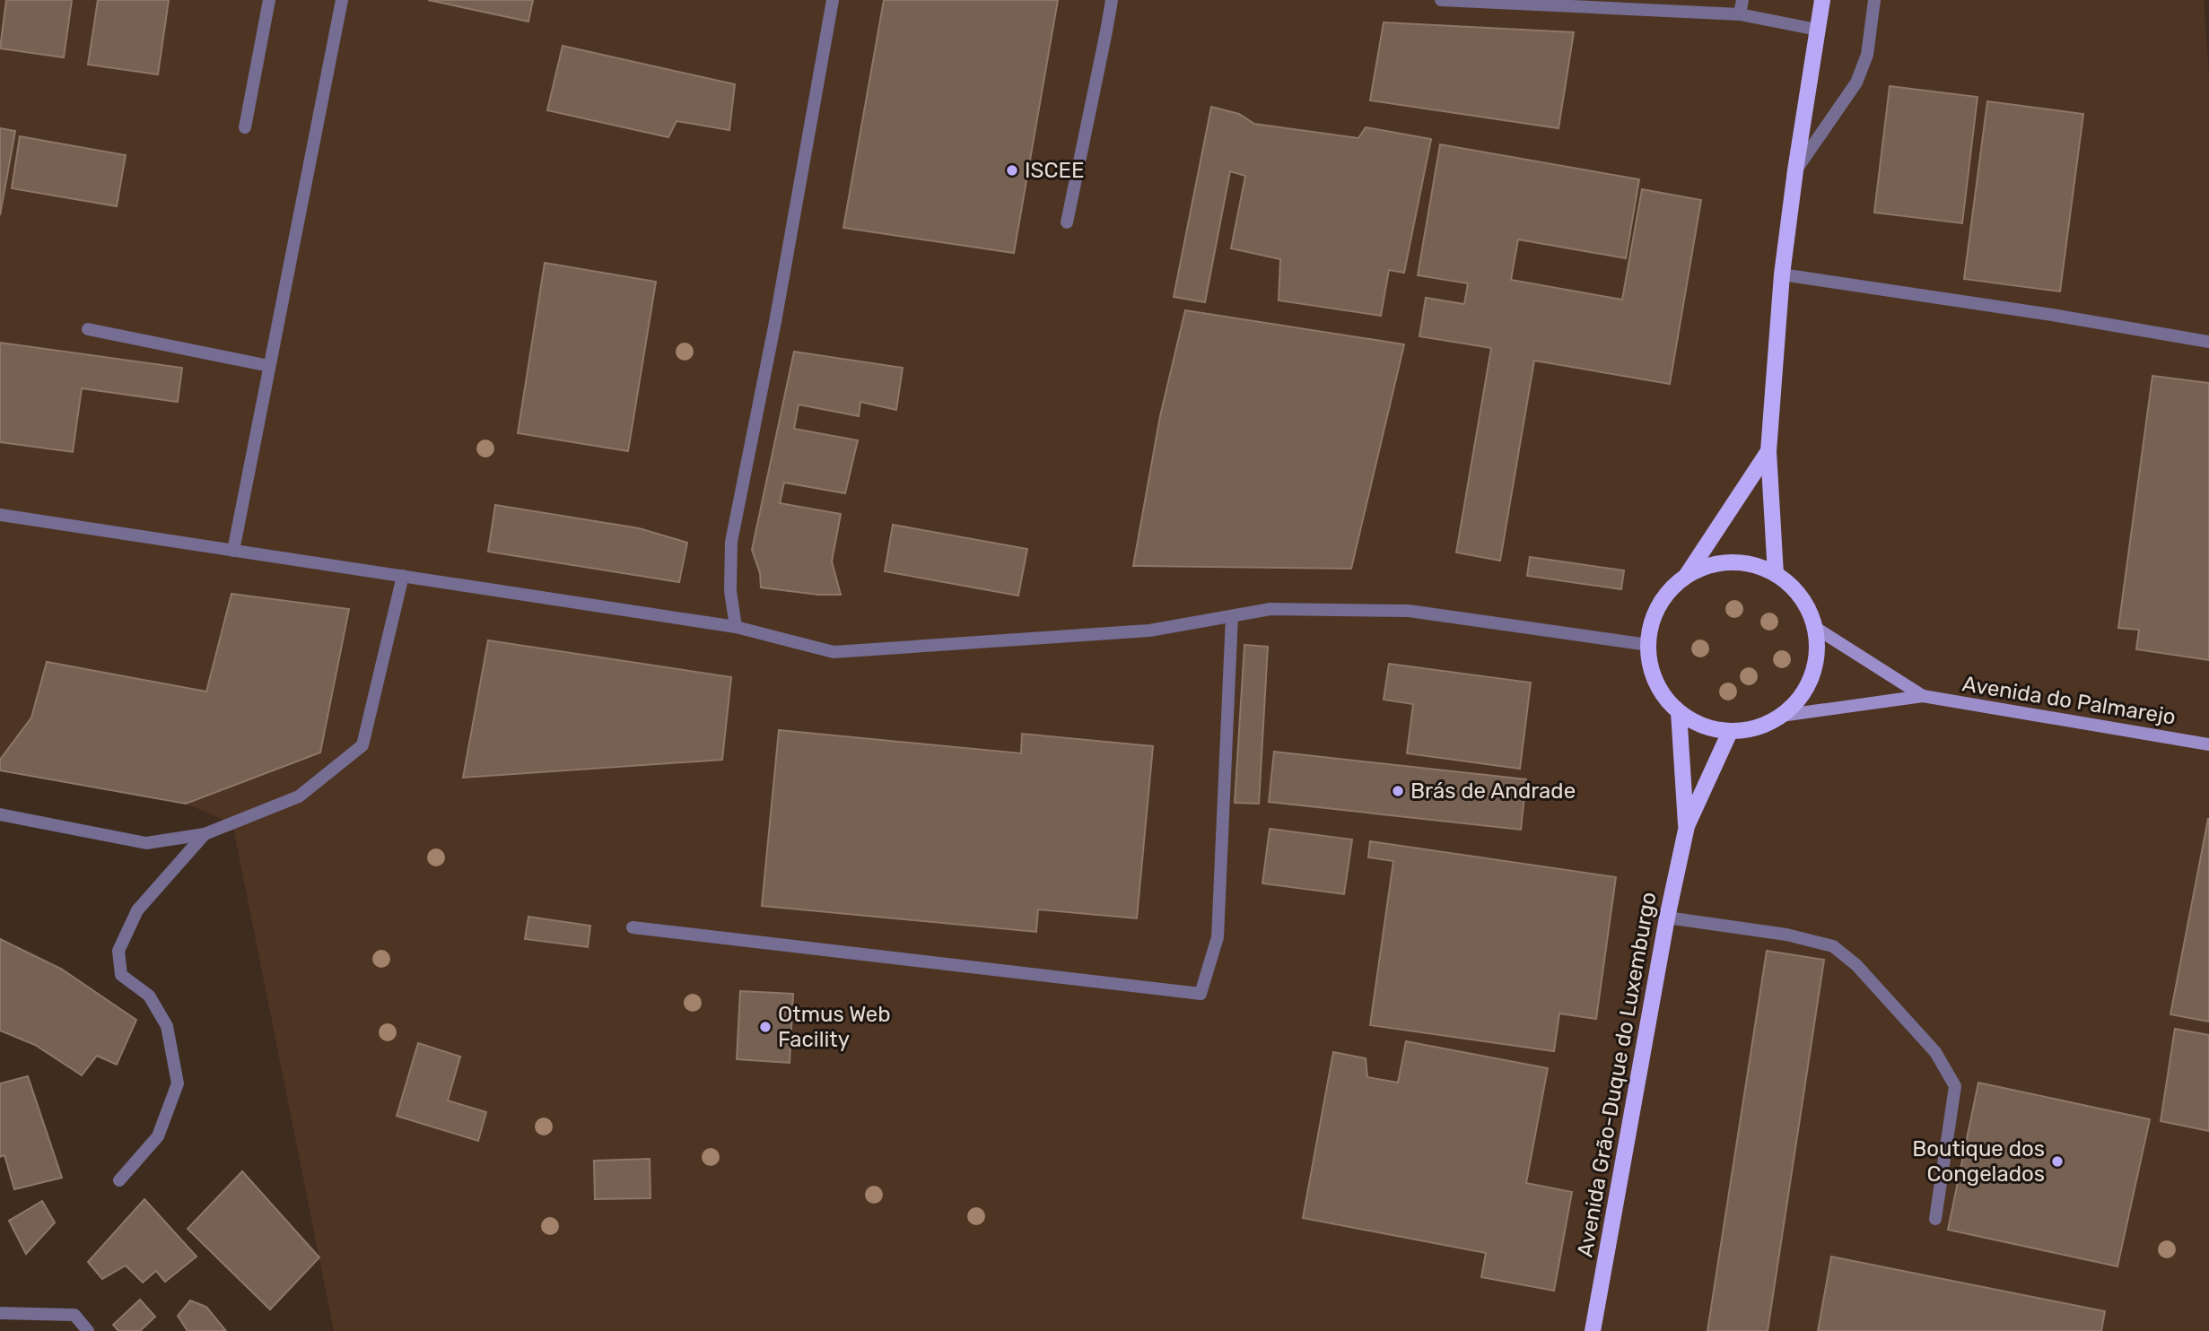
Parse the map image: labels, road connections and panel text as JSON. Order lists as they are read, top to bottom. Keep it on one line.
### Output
{"streets":{"main road":["Avenida Grão-Duque do Luxemburgo"],"street":["Avenida do Palmarejo"]},"crossings":[["Avenida do Palmarejo","Avenida Grão-Duque do Luxemburgo"]],"places":["ISCEE","Brás de Andrade","Otmus Web Facility","Boutique dos Congelados"]}
